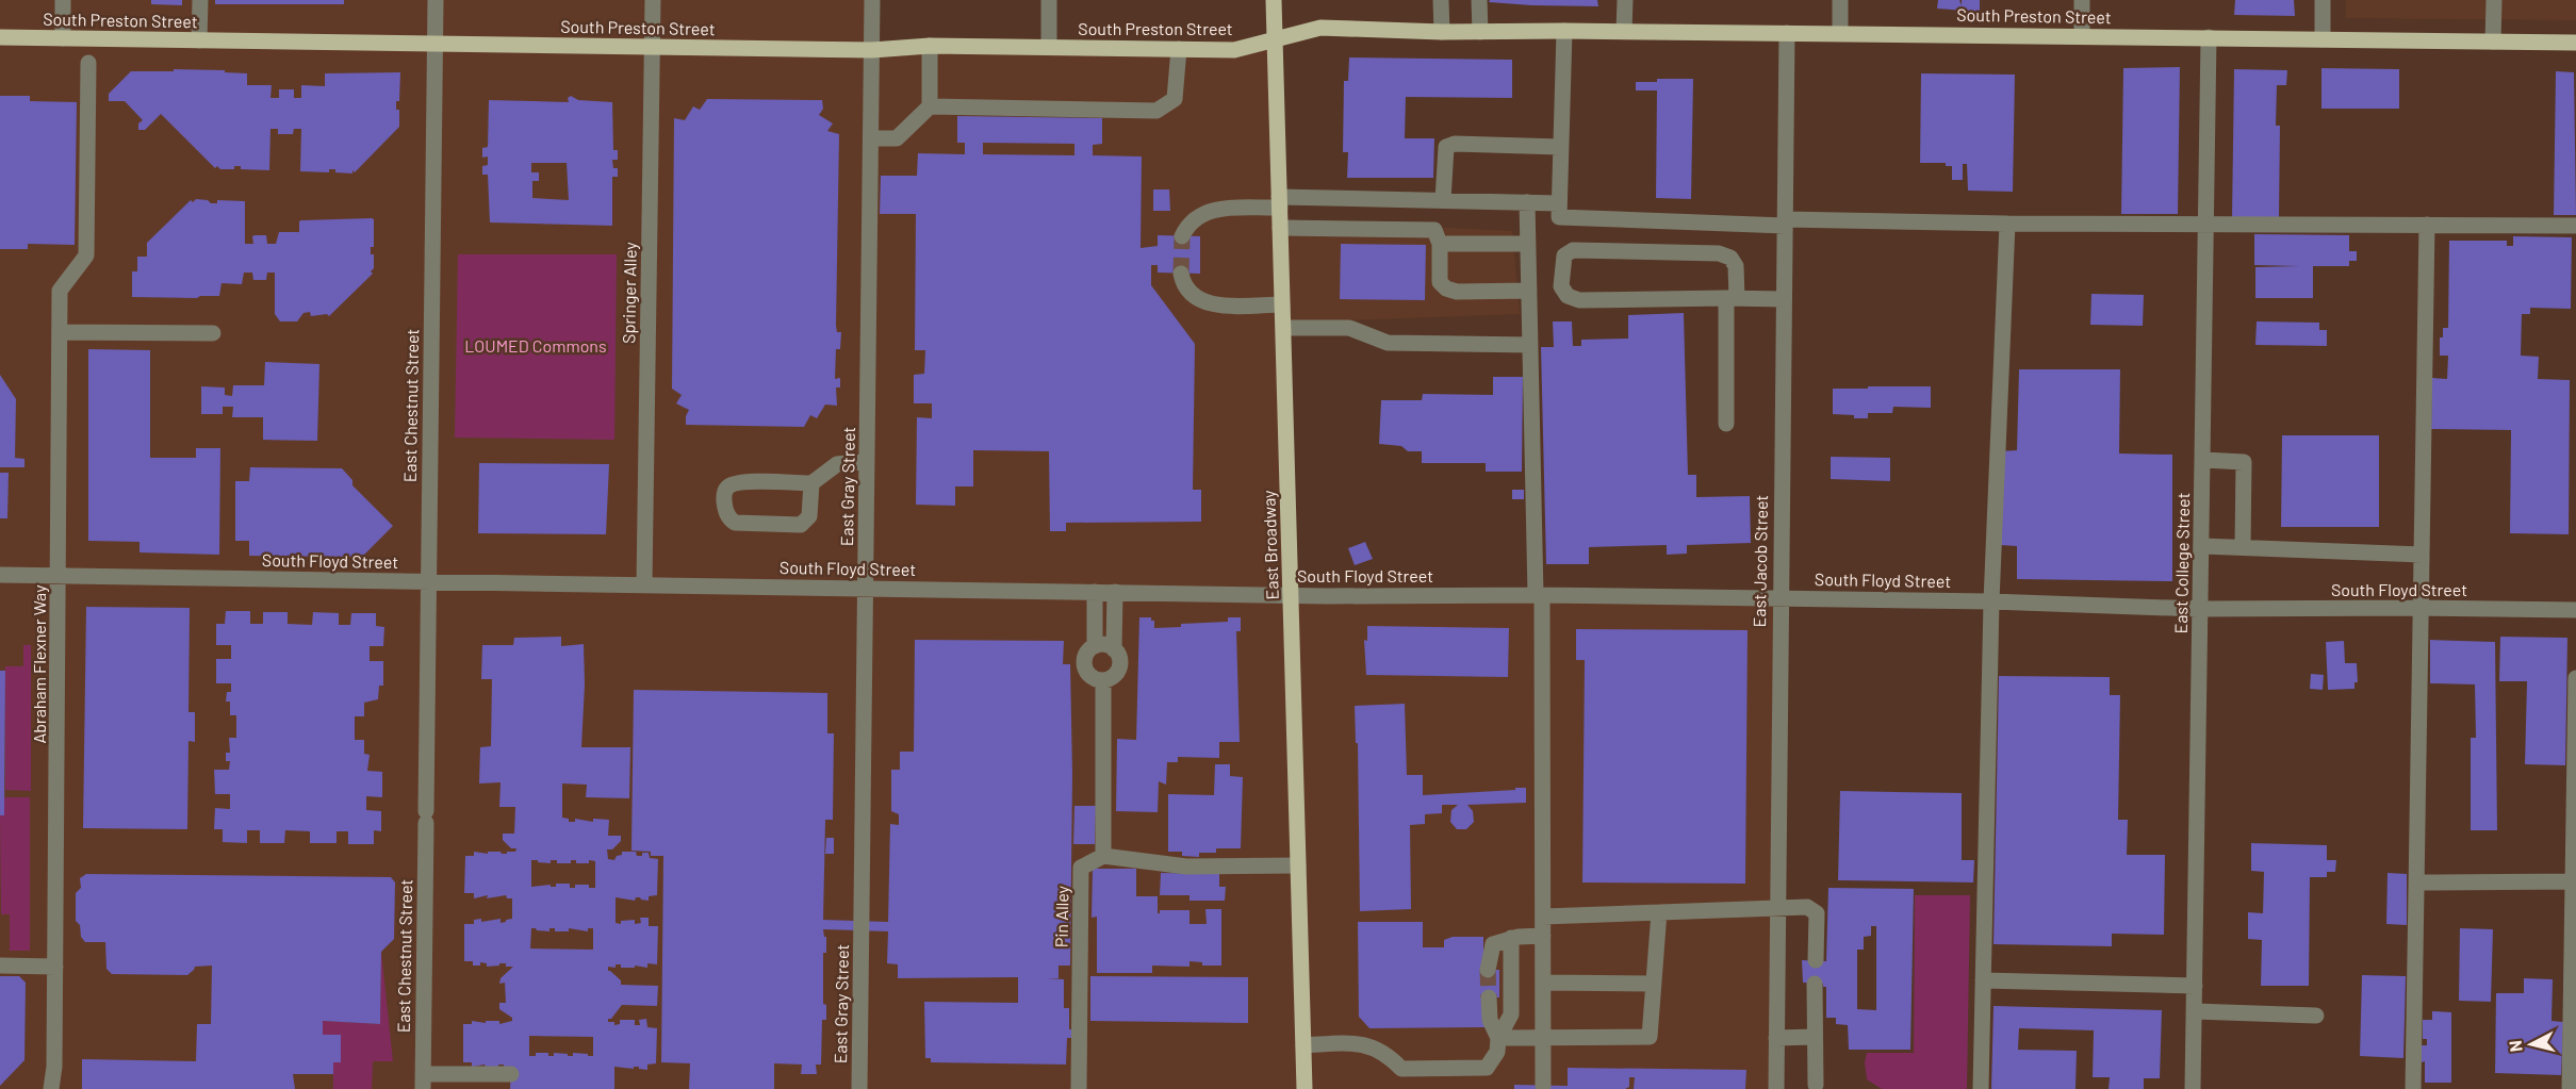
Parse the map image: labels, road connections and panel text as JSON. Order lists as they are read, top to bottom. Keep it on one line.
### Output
{"streets":{"main road":["South Preston Street","East Broadway"],"street":["Springer Alley","East Chestnut Street","East Gray Street","South Floyd Street","East Jacob Street","East College Street","Abraham Flexner Way","Pin Alley"]},"crossings":[["South Preston Street","Springer Alley"],["South Preston Street","East Chestnut Street"],["South Preston Street","East Gray Street"],["South Preston Street","East Broadway"],["South Preston Street","East Jacob Street"],["South Preston Street","East College Street"],["Springer Alley","South Floyd Street"],["East Chestnut Street","South Floyd Street"],["East Gray Street","South Floyd Street"],["East Broadway","South Floyd Street"],["South Floyd Street","East Jacob Street"],["South Floyd Street","East College Street"],["South Floyd Street","Abraham Flexner Way"]],"parks":["LOUMED Commons"],"north":"left"}
